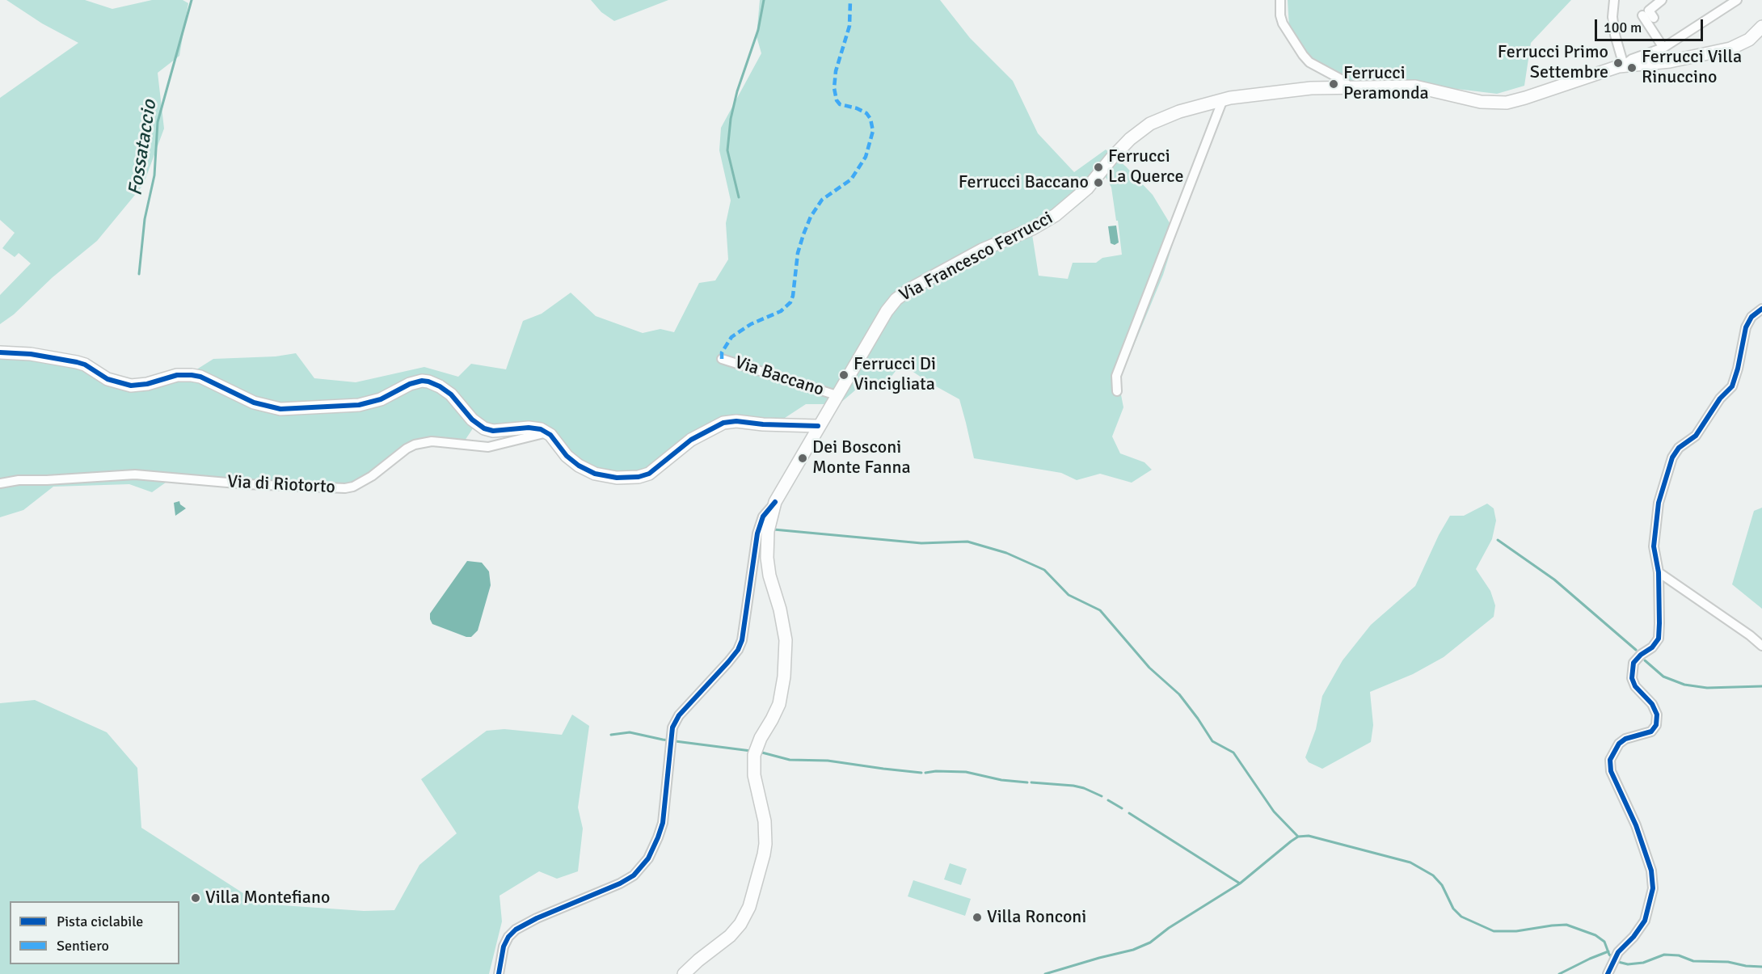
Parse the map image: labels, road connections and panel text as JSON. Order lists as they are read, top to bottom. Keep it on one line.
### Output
{"streets":{"main road":["Via Francesco Ferrucci"],"street":["Via Baccano","Via di Riotorto"]},"crossings":[["Via Francesco Ferrucci","Via Baccano"]],"water":["Fossataccio"],"places":["Ferrucci Primo Settembre","Ferrucci Villa Rinuccino","Ferrucci Peramonda","Ferrucci La Querce","Ferrucci Baccano","Ferrucci Di Vincigliata","Dei Bosconi Monte Fanna","Villa Montefiano","Villa Ronconi"],"legend":["Pista ciclabile","Sentiero"],"scale_bar":"100 m"}
